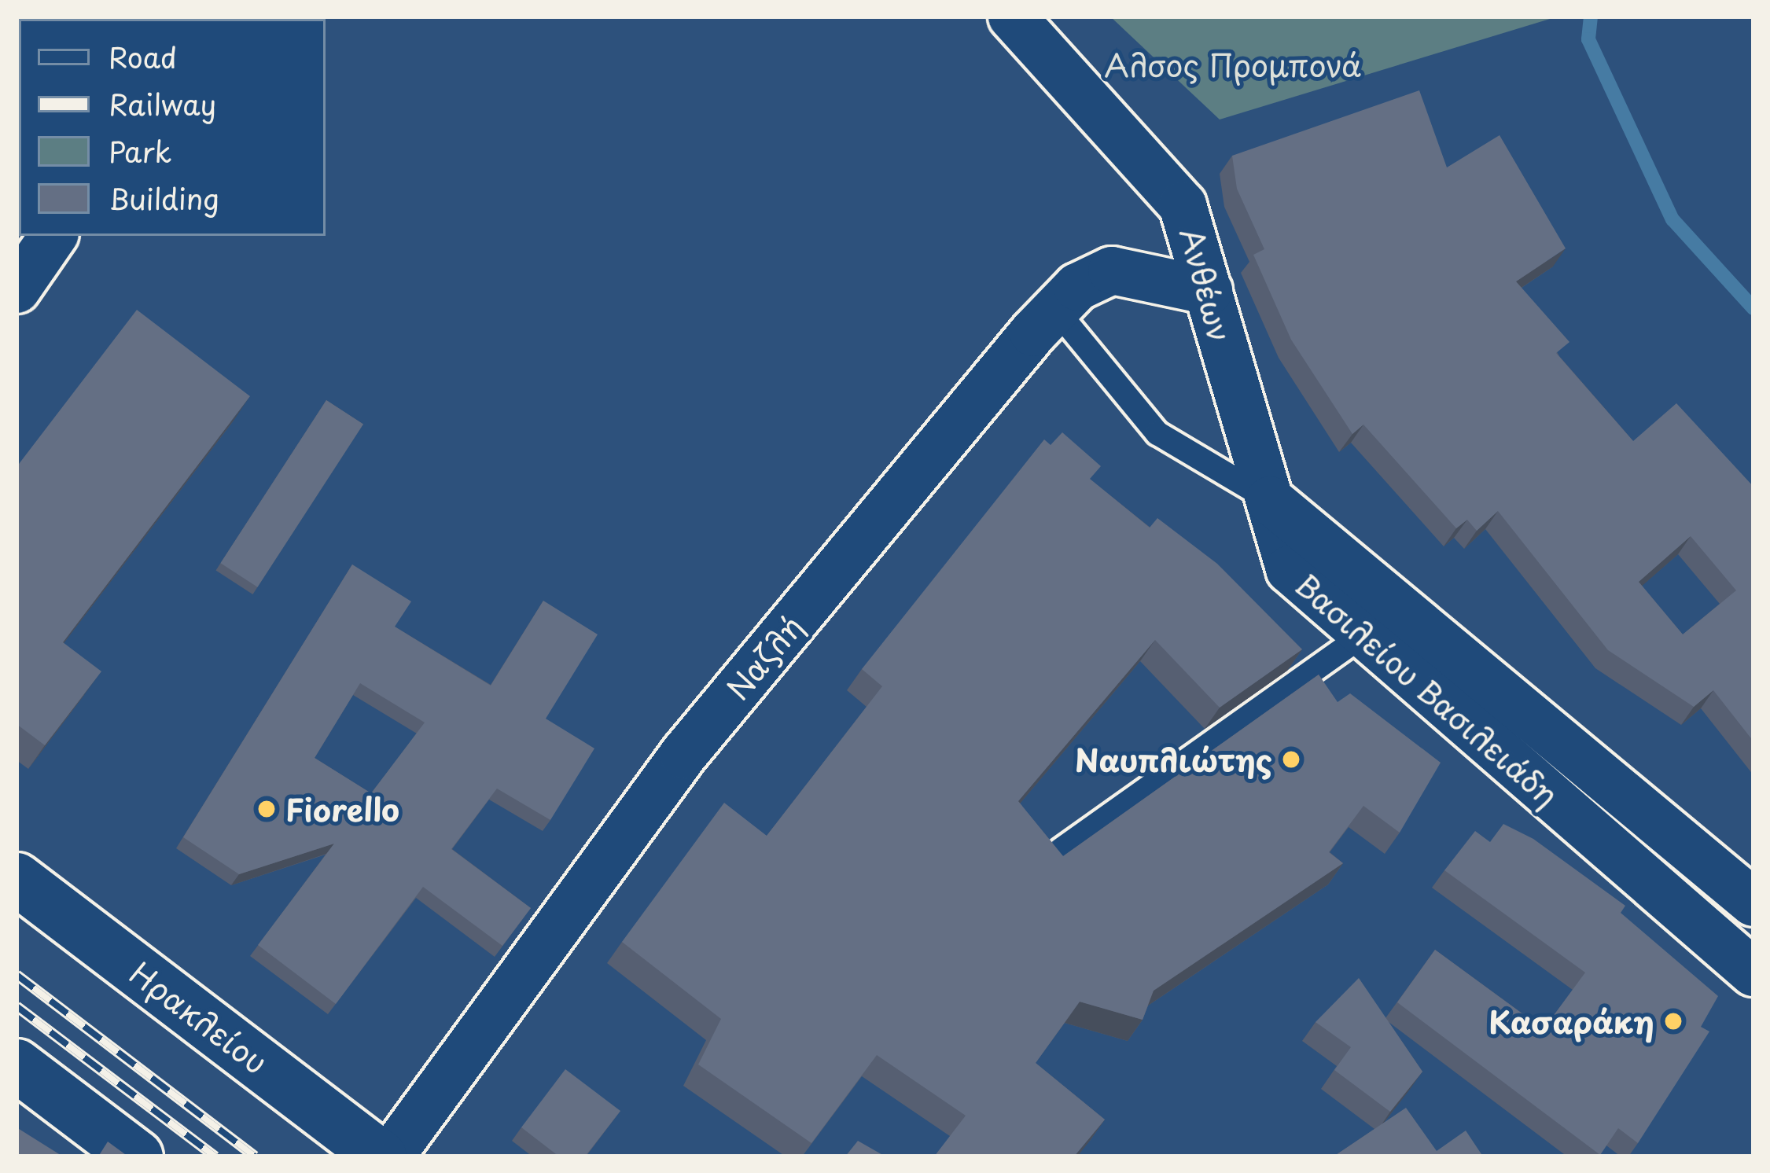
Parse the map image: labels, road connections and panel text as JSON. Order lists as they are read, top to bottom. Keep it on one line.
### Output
{"streets":{"main road":["Ηρακλείου"],"street":["Ανθέων","Ναζλή","Βασιλείου Βασιλειάδη"]},"crossings":[["Ανθέων","Ναζλή"],["Ανθέων","Βασιλείου Βασιλειάδη"]],"parks":["Αλσος Προμπονά"],"places":["Ναυπλιώτης","Fiorello","Κασαράκη"],"legend":["Road","Railway","Park","Building"]}
